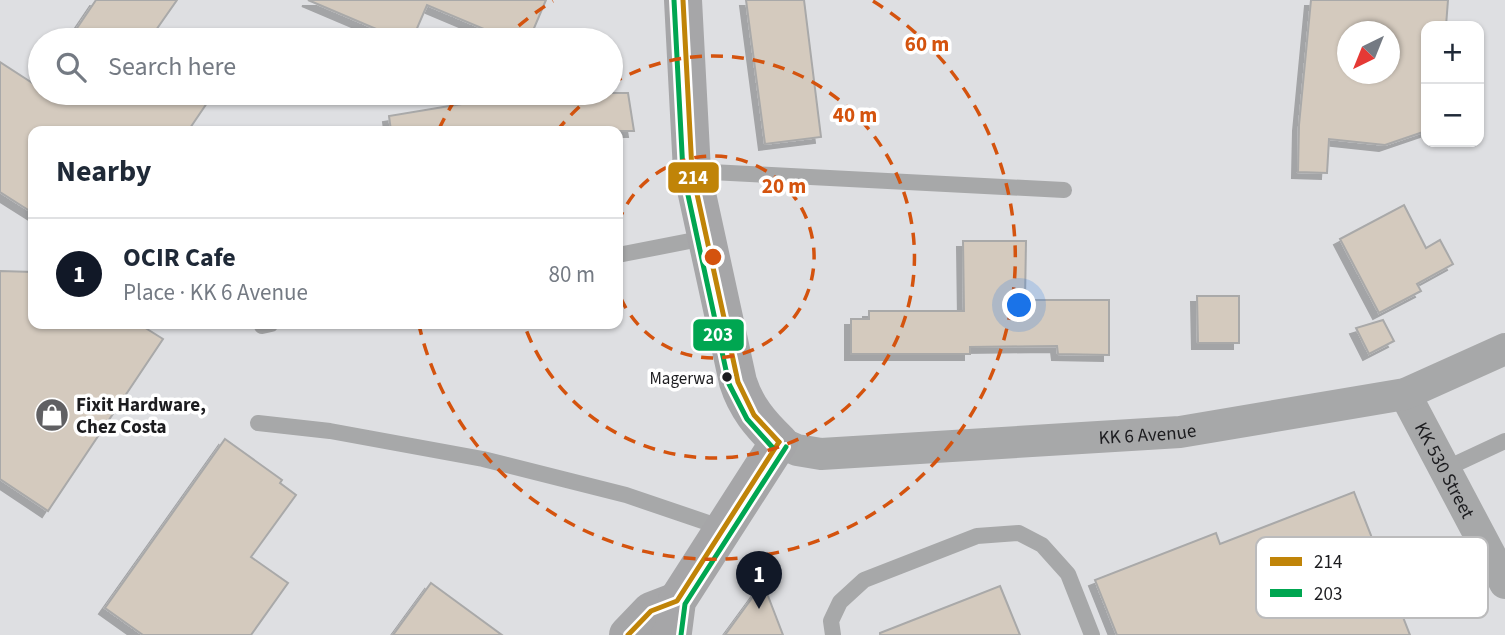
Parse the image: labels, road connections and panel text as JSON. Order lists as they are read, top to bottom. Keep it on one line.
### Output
{"streets":{"main road":["KK 6 Avenue"],"street":["KK 530 Street"]},"crossings":[["KK 6 Avenue","KK 530 Street"]],"places":{"other":["Magerwa"],"shop":["Fixit Hardware, Chez Costa"]},"lines":["transit line 214","transit line 203"],"legend":["214","203"],"north":"bottom left","page":{"map_buttons":["+","−"],"search":"Search here","heading":"Nearby","list":[{"mark":"1","name":"OCIR Cafe","note":"Place · KK 6 Avenue","value":"80 m"}],"pins":"1"},"rings":["60 m","40 m","20 m"]}
